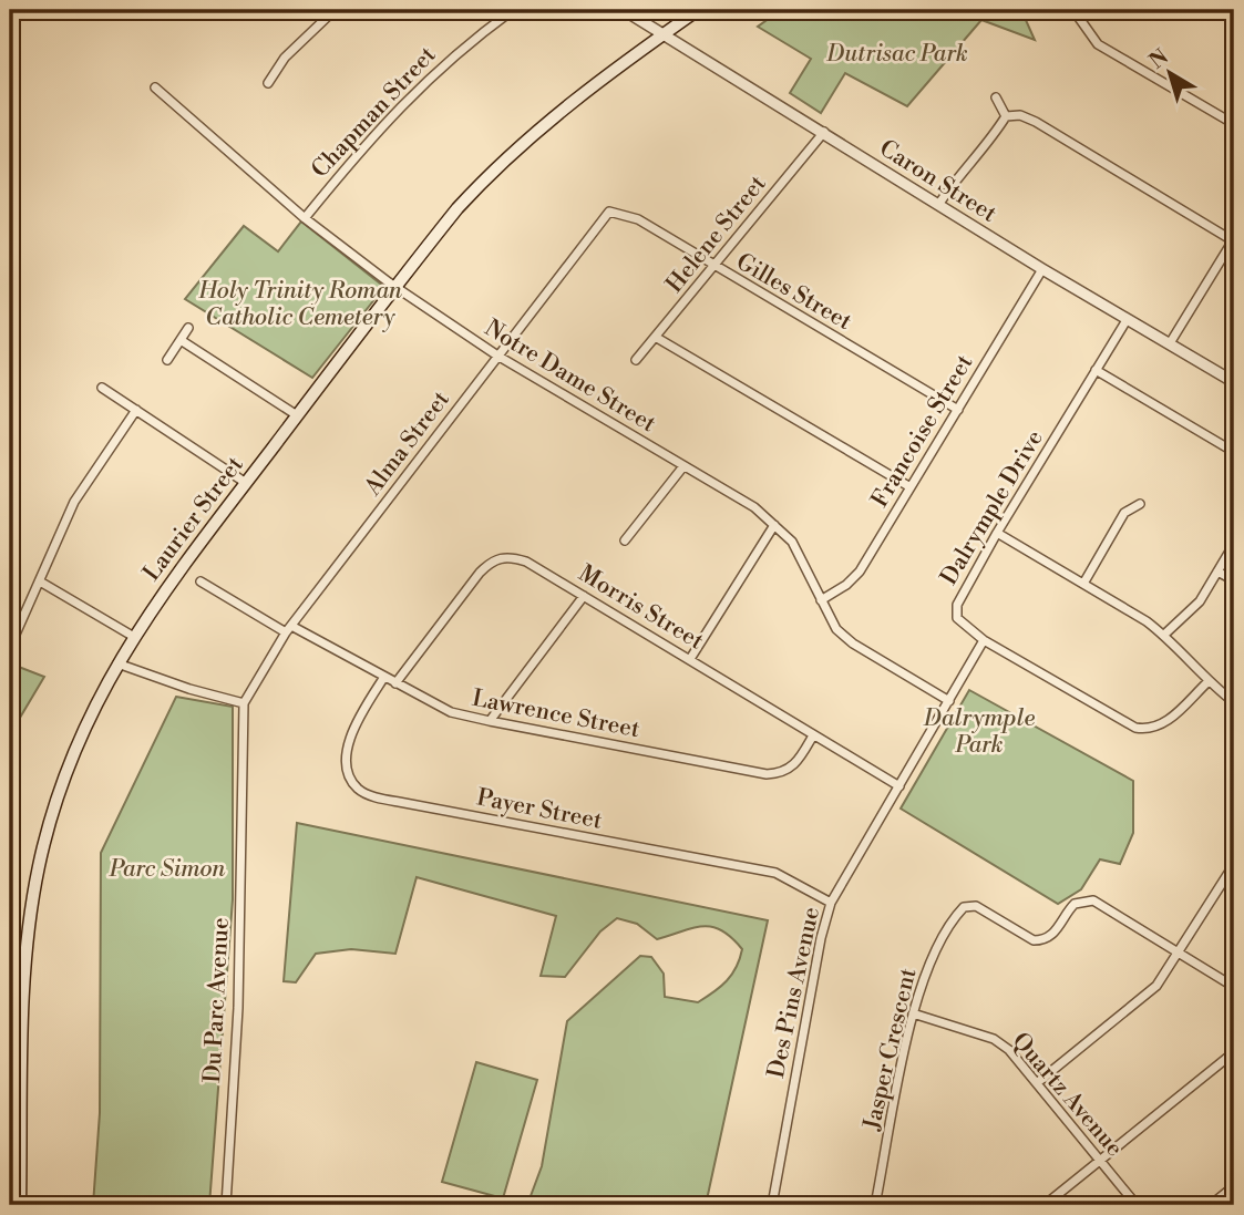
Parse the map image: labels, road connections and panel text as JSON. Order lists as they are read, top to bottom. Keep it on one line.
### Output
{"streets":{"main road":["Laurier Street"],"street":["Chapman Street","Caron Street","Helene Street","Gilles Street","Notre Dame Street","Francoise Street","Alma Street","Dalrymple Drive","Morris Street","Lawrence Street","Payer Street","Des Pins Avenue","Du Parc Avenue","Jasper Crescent","Quartz Avenue"]},"crossings":[["Chapman Street","Notre Dame Street"],["Caron Street","Helene Street"],["Caron Street","Francoise Street"],["Caron Street","Dalrymple Drive"],["Caron Street","Laurier Street"],["Helene Street","Gilles Street"],["Gilles Street","Francoise Street"],["Gilles Street","Alma Street"],["Notre Dame Street","Francoise Street"],["Notre Dame Street","Alma Street"],["Notre Dame Street","Laurier Street"],["Notre Dame Street","Des Pins Avenue"],["Alma Street","Lawrence Street"],["Alma Street","Du Parc Avenue"],["Dalrymple Drive","Des Pins Avenue"],["Morris Street","Lawrence Street"],["Morris Street","Des Pins Avenue"],["Lawrence Street","Payer Street"],["Payer Street","Des Pins Avenue"],["Jasper Crescent","Quartz Avenue"]],"parks":["Dutrisac Park","Holy Trinity Roman Catholic Cemetery","Dalrymple Park","Parc Simon"],"north":"top left"}
